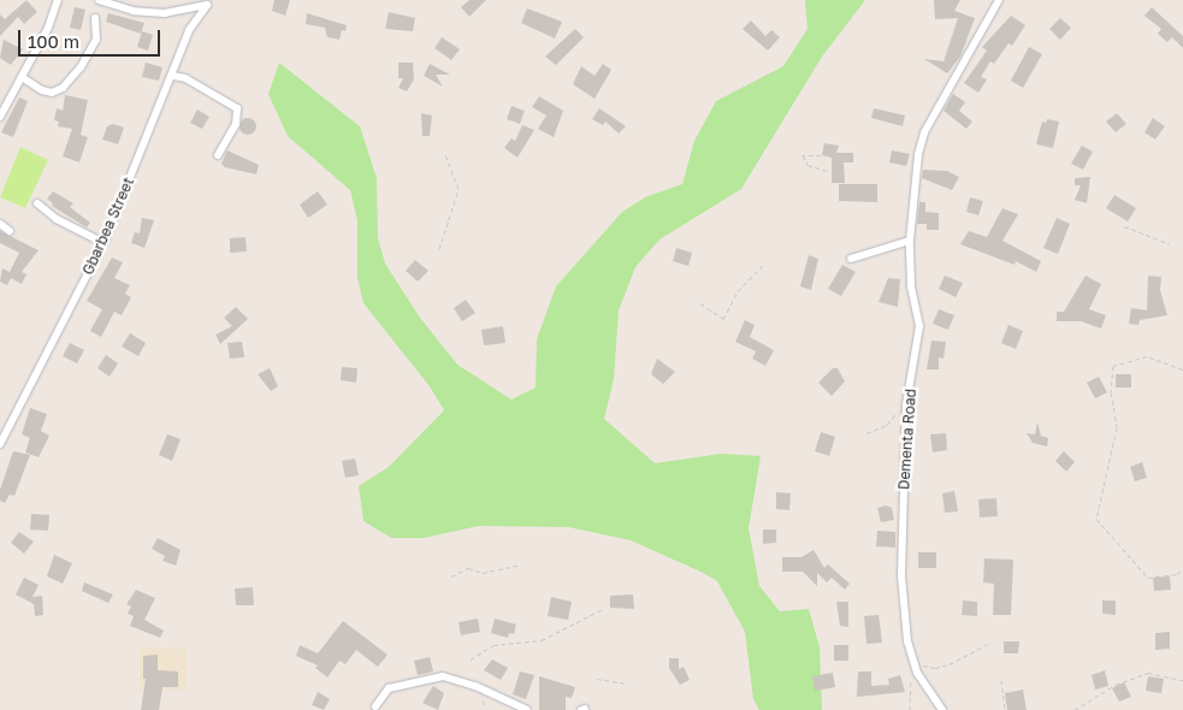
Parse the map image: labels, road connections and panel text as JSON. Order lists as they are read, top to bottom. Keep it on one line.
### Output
{"streets":{"street":["Gbarbea Street","Dementa Road"]},"scale_bar":"100 m"}
